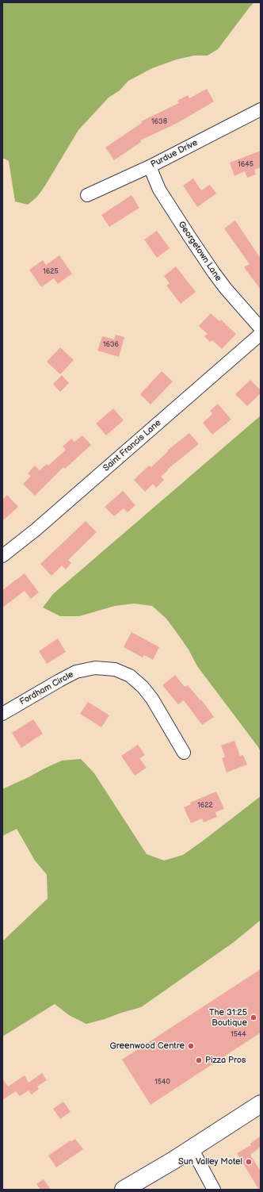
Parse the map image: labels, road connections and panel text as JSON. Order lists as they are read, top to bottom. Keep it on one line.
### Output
{"streets":{"street":["Purdue Drive","Georgetown Lane","Saint Francis Lane","Fordham Circle"]},"crossings":[["Purdue Drive","Georgetown Lane"]],"places":["The 31:25 Boutique","Greenwood Centre","Pizza Pros","Sun Valley Motel"],"house_numbers":["1638","1645","1625","1636","1622","1544","1540"]}
